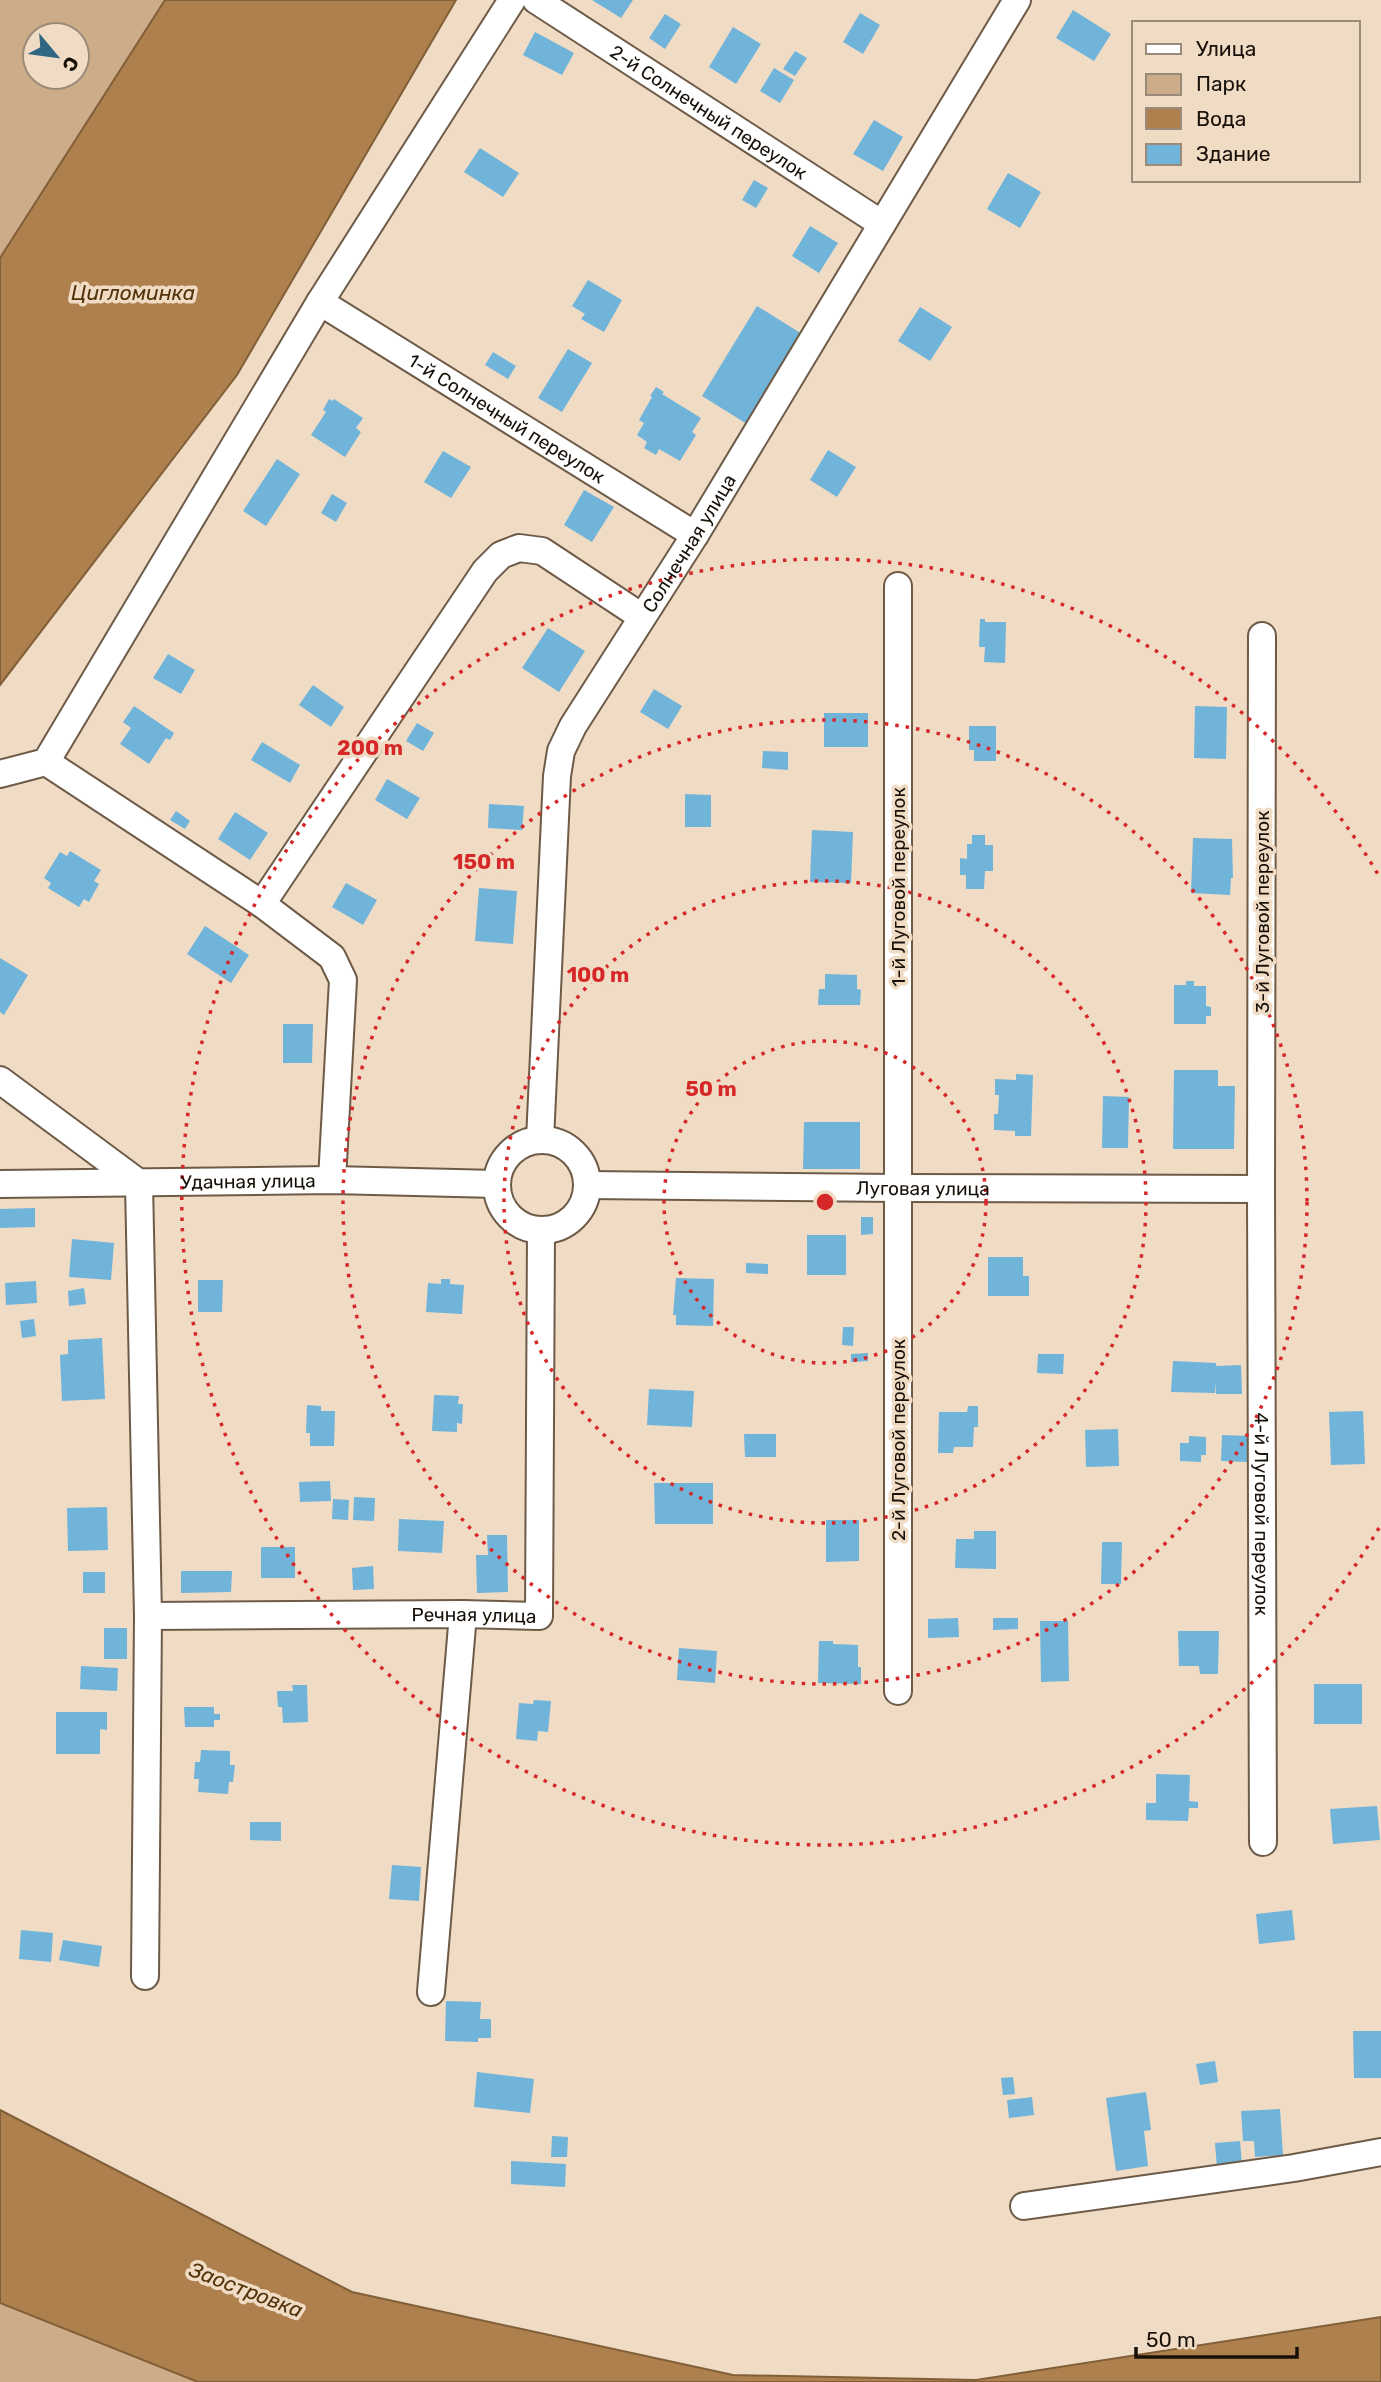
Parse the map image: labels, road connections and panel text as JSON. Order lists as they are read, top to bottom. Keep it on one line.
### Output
{"streets":{"street":["2-й Солнечный переулок","1-й Солнечный переулок","Солнечная улица","1-й Луговой переулок","3-й Луговой переулок","Удачная улица","Луговая улица","2-й Луговой переулок","4-й Луговой переулок","Речная улица"]},"crossings":[["2-й Солнечный переулок","Солнечная улица"],["1-й Солнечный переулок","Солнечная улица"],["Солнечная улица","Удачная улица"],["Солнечная улица","Луговая улица"],["Солнечная улица","Речная улица"],["1-й Луговой переулок","Луговая улица"],["1-й Луговой переулок","2-й Луговой переулок"],["3-й Луговой переулок","Луговая улица"],["3-й Луговой переулок","4-й Луговой переулок"],["Удачная улица","Луговая улица"],["Удачная улица","Речная улица"],["Луговая улица","2-й Луговой переулок"],["Луговая улица","4-й Луговой переулок"],["Луговая улица","Речная улица"]],"water":["Цигломинка","Заостровка"],"legend":["Улица","Парк","Вода","Здание"],"scale_bar":"50 m","north":"bottom right","rings":["200 m","150 m","100 m","50 m"]}
